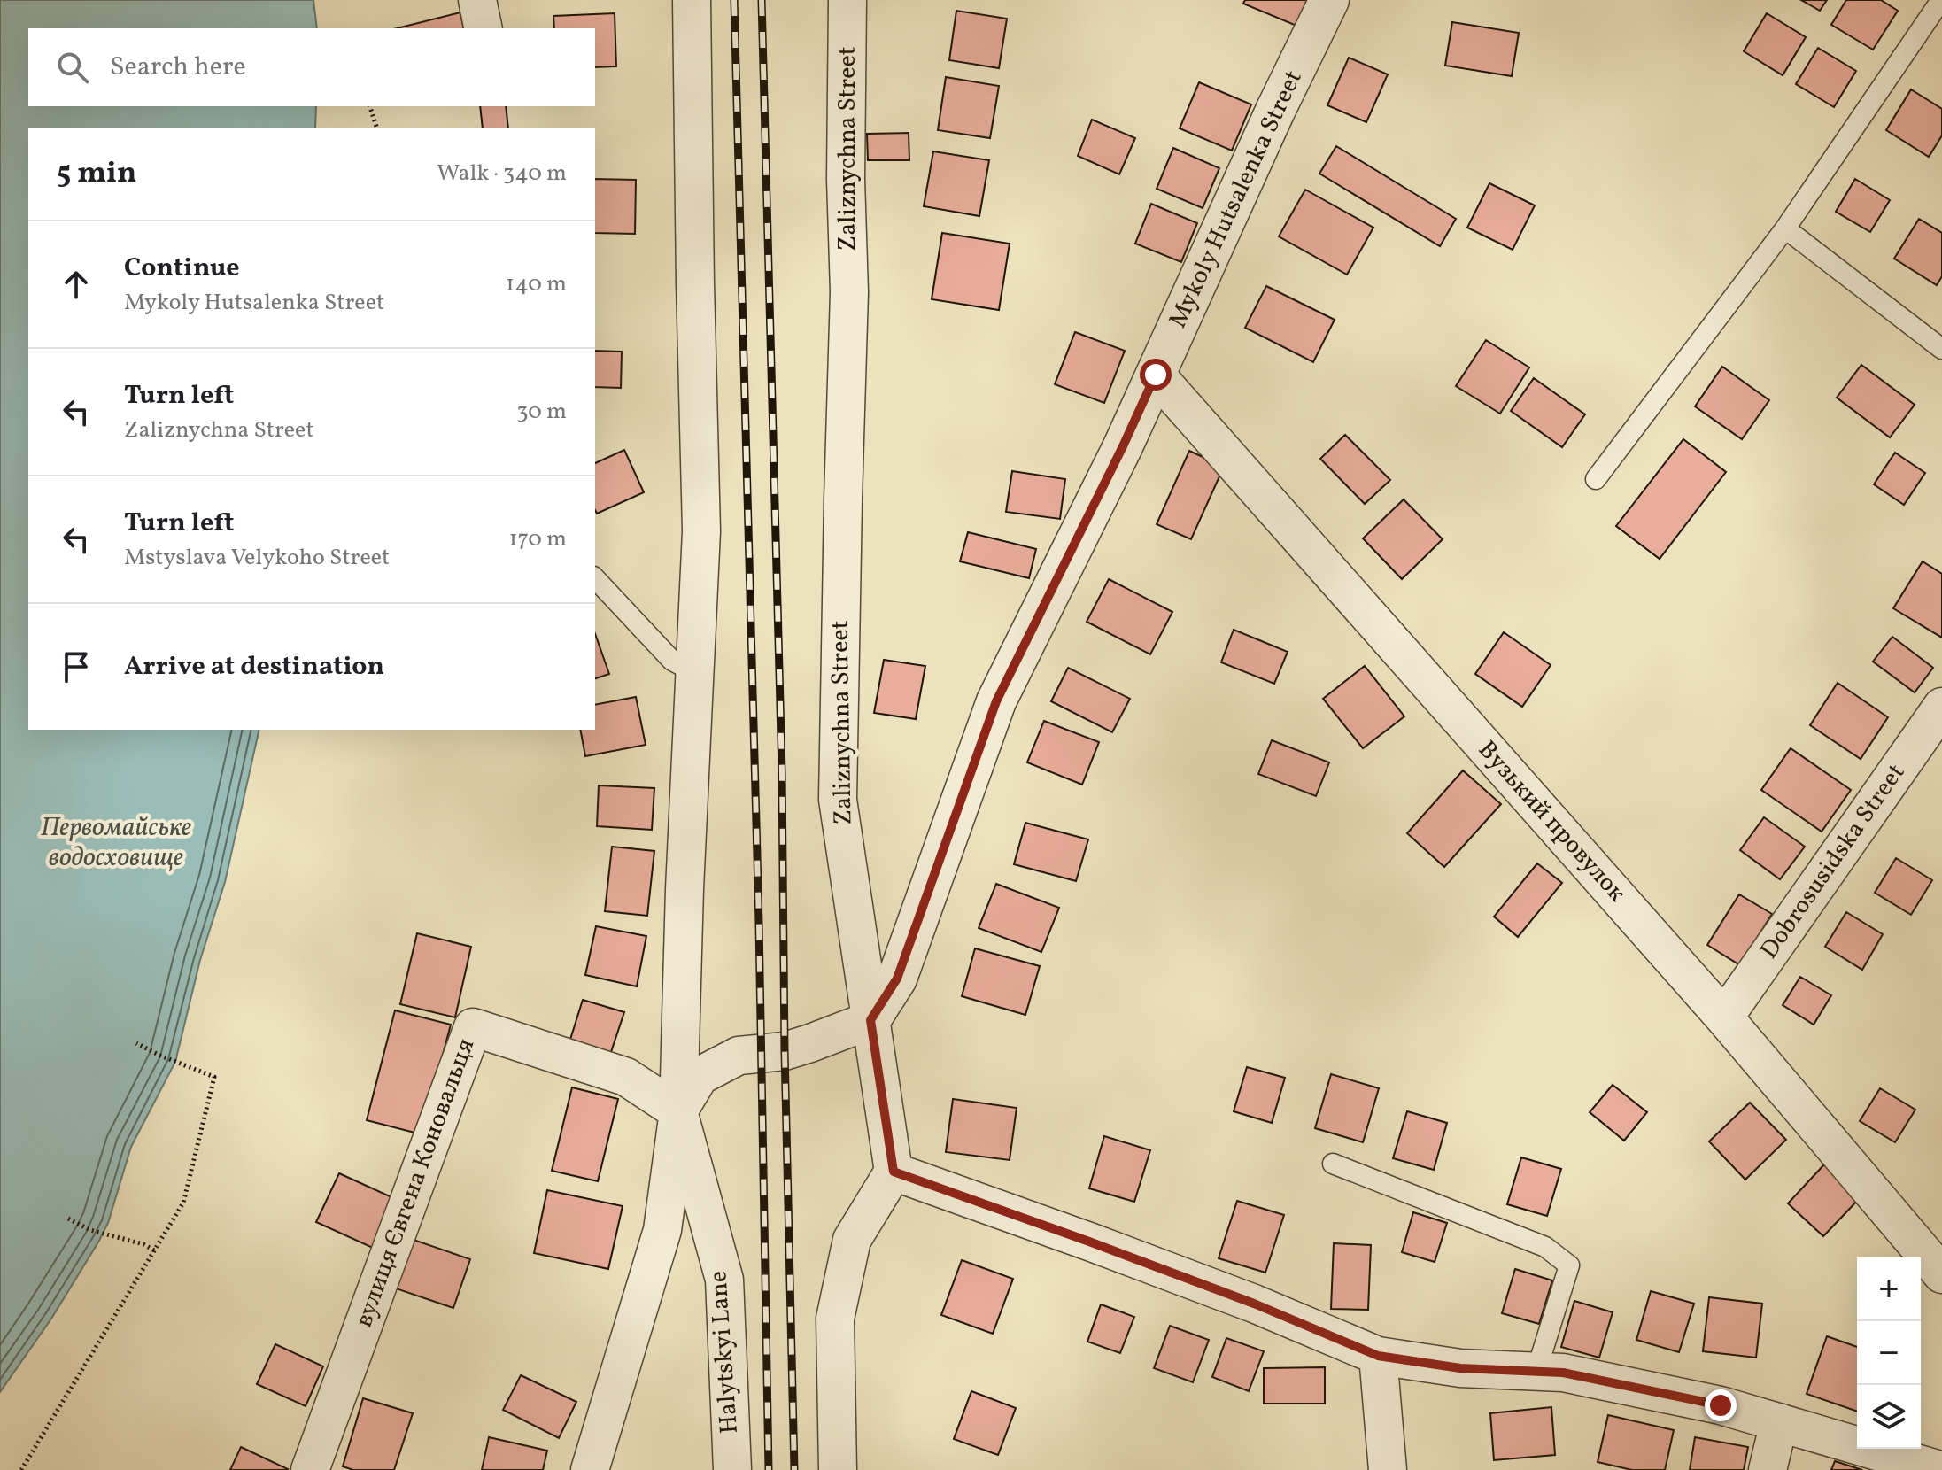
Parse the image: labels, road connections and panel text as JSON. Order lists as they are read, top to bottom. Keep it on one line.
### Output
{"streets":{"street":["Zaliznychna Street","Mykoly Hutsalenka Street","Вузький провулок","Dobrosusidska Street","вулиця Євгена Коновальця","Halytskyi Lane"]},"crossings":[["Zaliznychna Street","Mykoly Hutsalenka Street"],["Mykoly Hutsalenka Street","Вузький провулок"],["Вузький провулок","Dobrosusidska Street"],["вулиця Євгена Коновальця","Halytskyi Lane"]],"water":["Первомайське водосховище"],"page":{"search":"Search here","heading":["5 min","Walk · 340 m"],"list":[["Continue","Mykoly Hutsalenka Street","140 m"],["Turn left","Zaliznychna Street","30 m"],["Turn left","Mstyslava Velykoho Street","170 m"],"Arrive at destination"],"map_buttons":["+","−"]}}
